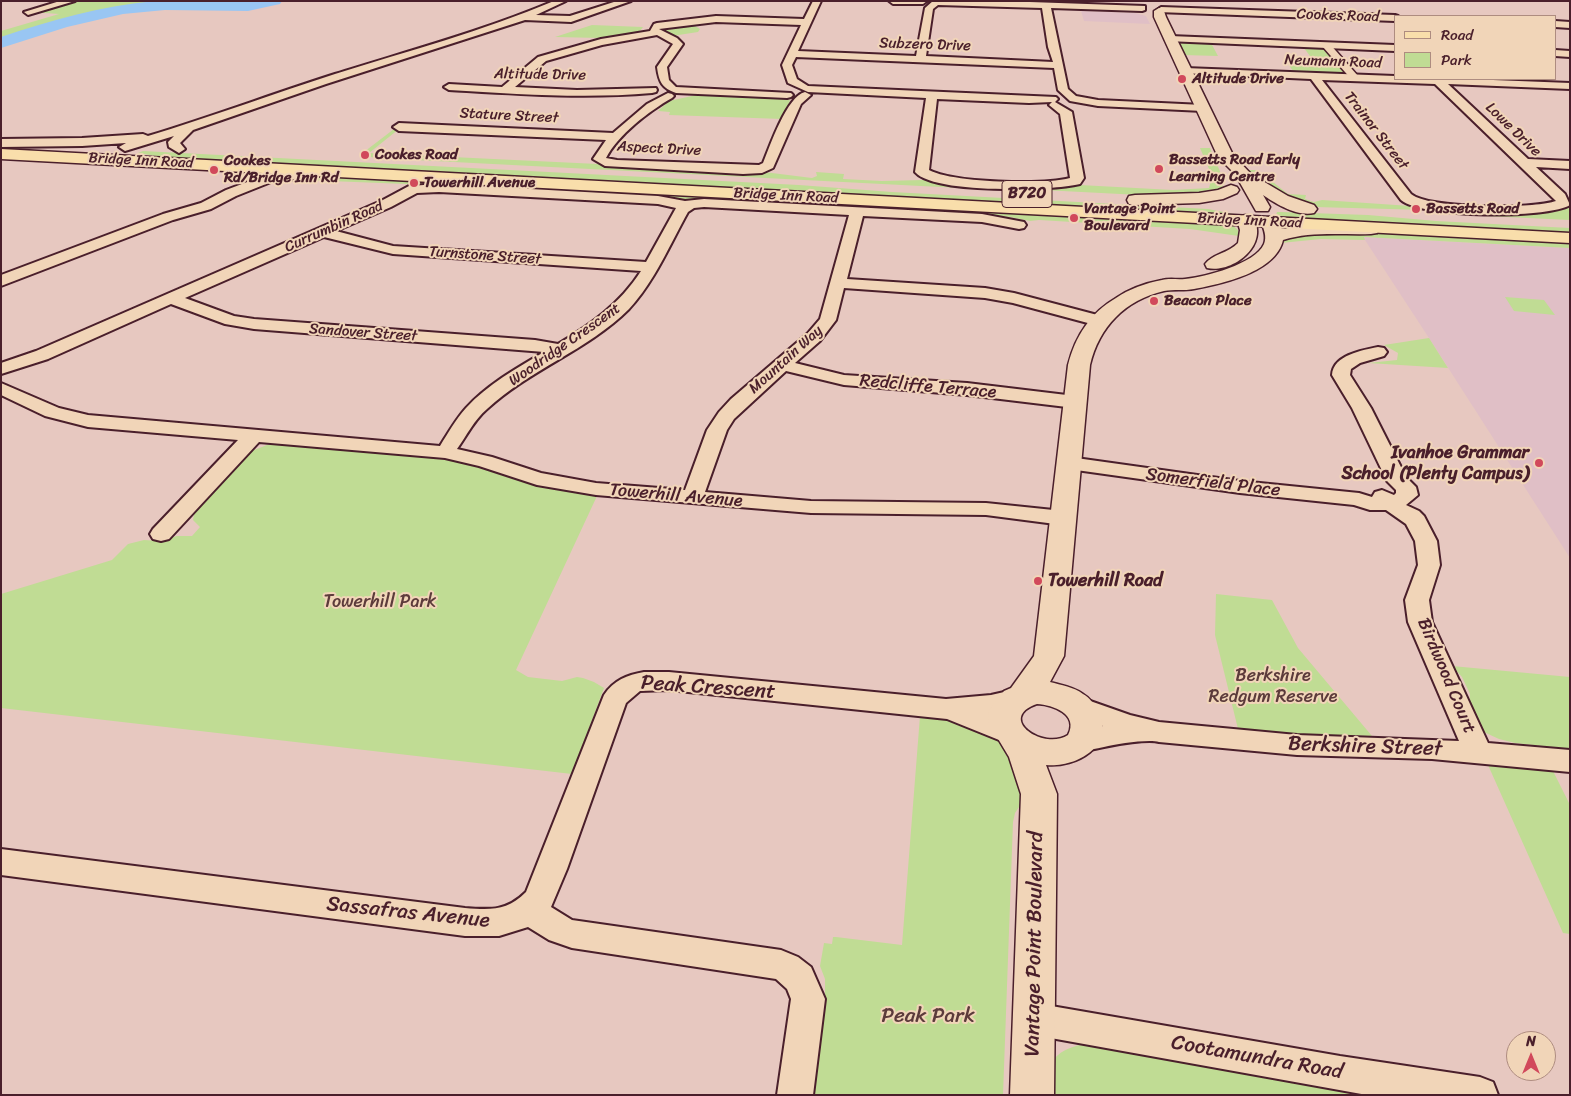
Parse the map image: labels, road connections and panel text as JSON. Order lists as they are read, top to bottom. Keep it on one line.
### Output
{"streets":{"main road":["Bridge Inn Road","B720"],"street":["Cookes Road","Subzero Drive","Neumann Road","Altitude Drive","Stature Street","Lowe Drive","Trainor Street","Aspect Drive","Currumbin Road","Turnstone Street","Sandover Street","Woodridge Crescent","Mountain Way","Redcliffe Terrace","Somerfield Place","Towerhill Avenue","Birdwood Court","Peak Crescent","Berkshire Street","Sassafras Avenue","Vantage Point Boulevard","Cootamundra Road"]},"crossings":[["Neumann Road","Lowe Drive"],["Neumann Road","Trainor Street"],["Altitude Drive","Aspect Drive"],["Stature Street","Aspect Drive"],["Lowe Drive","Trainor Street"],["Currumbin Road","Turnstone Street"],["Currumbin Road","Sandover Street"],["Currumbin Road","Woodridge Crescent"],["Turnstone Street","Woodridge Crescent"],["Sandover Street","Woodridge Crescent"],["Woodridge Crescent","Towerhill Avenue"],["Mountain Way","Redcliffe Terrace"],["Mountain Way","Towerhill Avenue"],["Somerfield Place","Birdwood Court"],["Birdwood Court","Berkshire Street"],["Peak Crescent","Berkshire Street"],["Peak Crescent","Sassafras Avenue"],["Peak Crescent","Vantage Point Boulevard"],["Berkshire Street","Vantage Point Boulevard"],["Vantage Point Boulevard","Cootamundra Road"]],"parks":["Towerhill Park","Berkshire Redgum Reserve","Peak Park"],"places":["Altitude Drive","Cookes Road","Bassetts Road Early Learning Centre","Cookes Rd/Bridge Inn Rd","Towerhill Avenue","Bassetts Road","Vantage Point Boulevard","Beacon Place","Ivanhoe Grammar School (Plenty Campus)","Towerhill Road"],"legend":["Road","Park"],"north":"top"}
